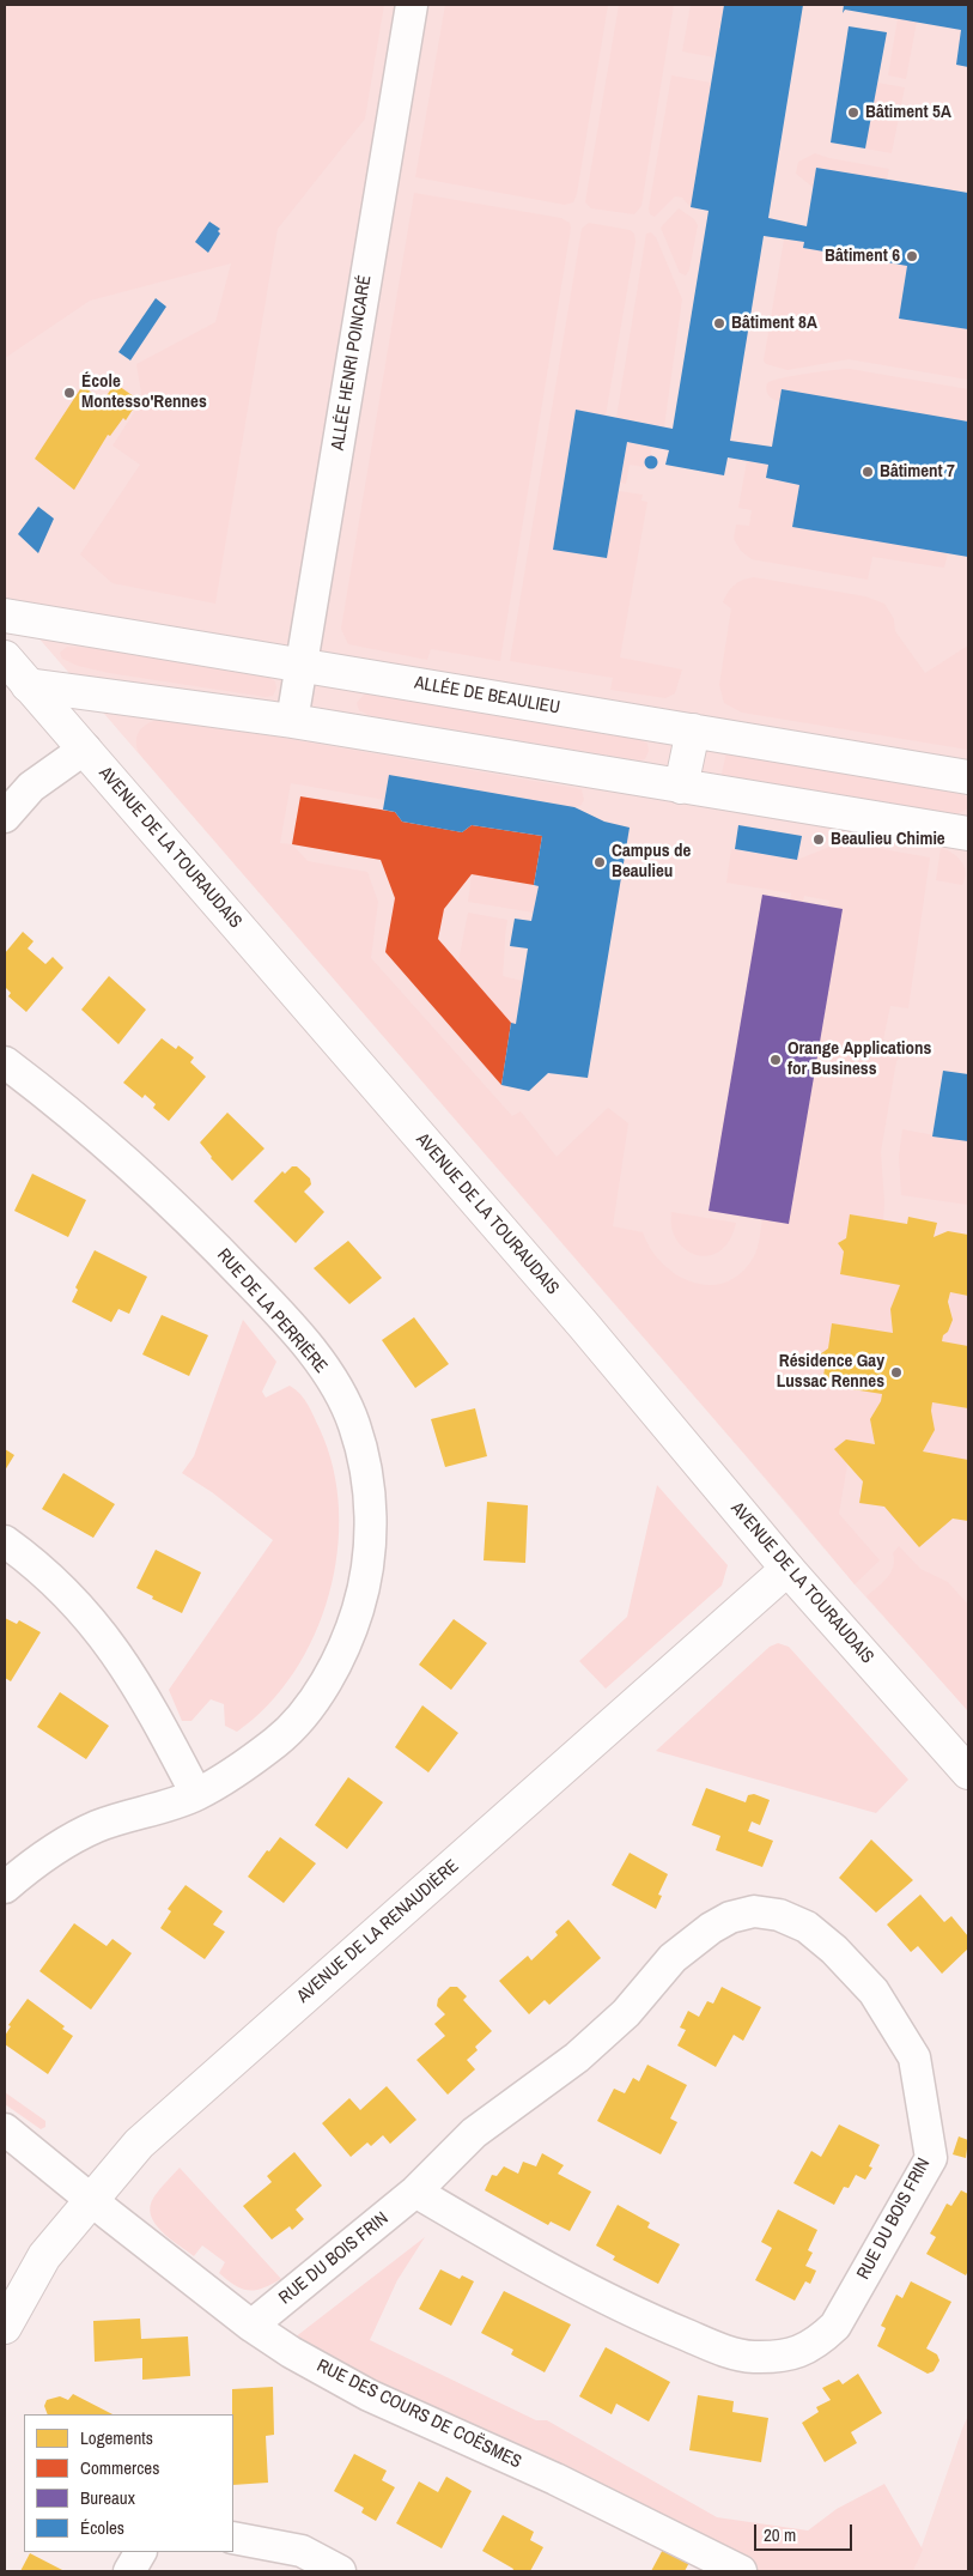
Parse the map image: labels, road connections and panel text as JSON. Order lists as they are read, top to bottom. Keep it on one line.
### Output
{"streets":{"street":["ALLÉE HENRI POINCARÉ","ALLÉE DE BEAULIEU","AVENUE DE LA TOURAUDAIS","RUE DE LA PERRIÈRE","AVENUE DE LA RENAUDIÈRE","RUE DU BOIS FRIN","RUE DES COURS DE COËSMES"]},"crossings":[["ALLÉE HENRI POINCARÉ","ALLÉE DE BEAULIEU"],["AVENUE DE LA TOURAUDAIS","AVENUE DE LA RENAUDIÈRE"],["AVENUE DE LA RENAUDIÈRE","RUE DES COURS DE COËSMES"],["RUE DU BOIS FRIN","RUE DES COURS DE COËSMES"]],"places":["Bâtiment 5A","Bâtiment 6","Bâtiment 8A","École Montesso'Rennes","Bâtiment 7","Beaulieu Chimie","Campus de Beaulieu","Orange Applications for Business","Résidence Gay Lussac Rennes"],"legend":["Logements","Commerces","Bureaux","Écoles"],"scale_bar":"20 m"}
